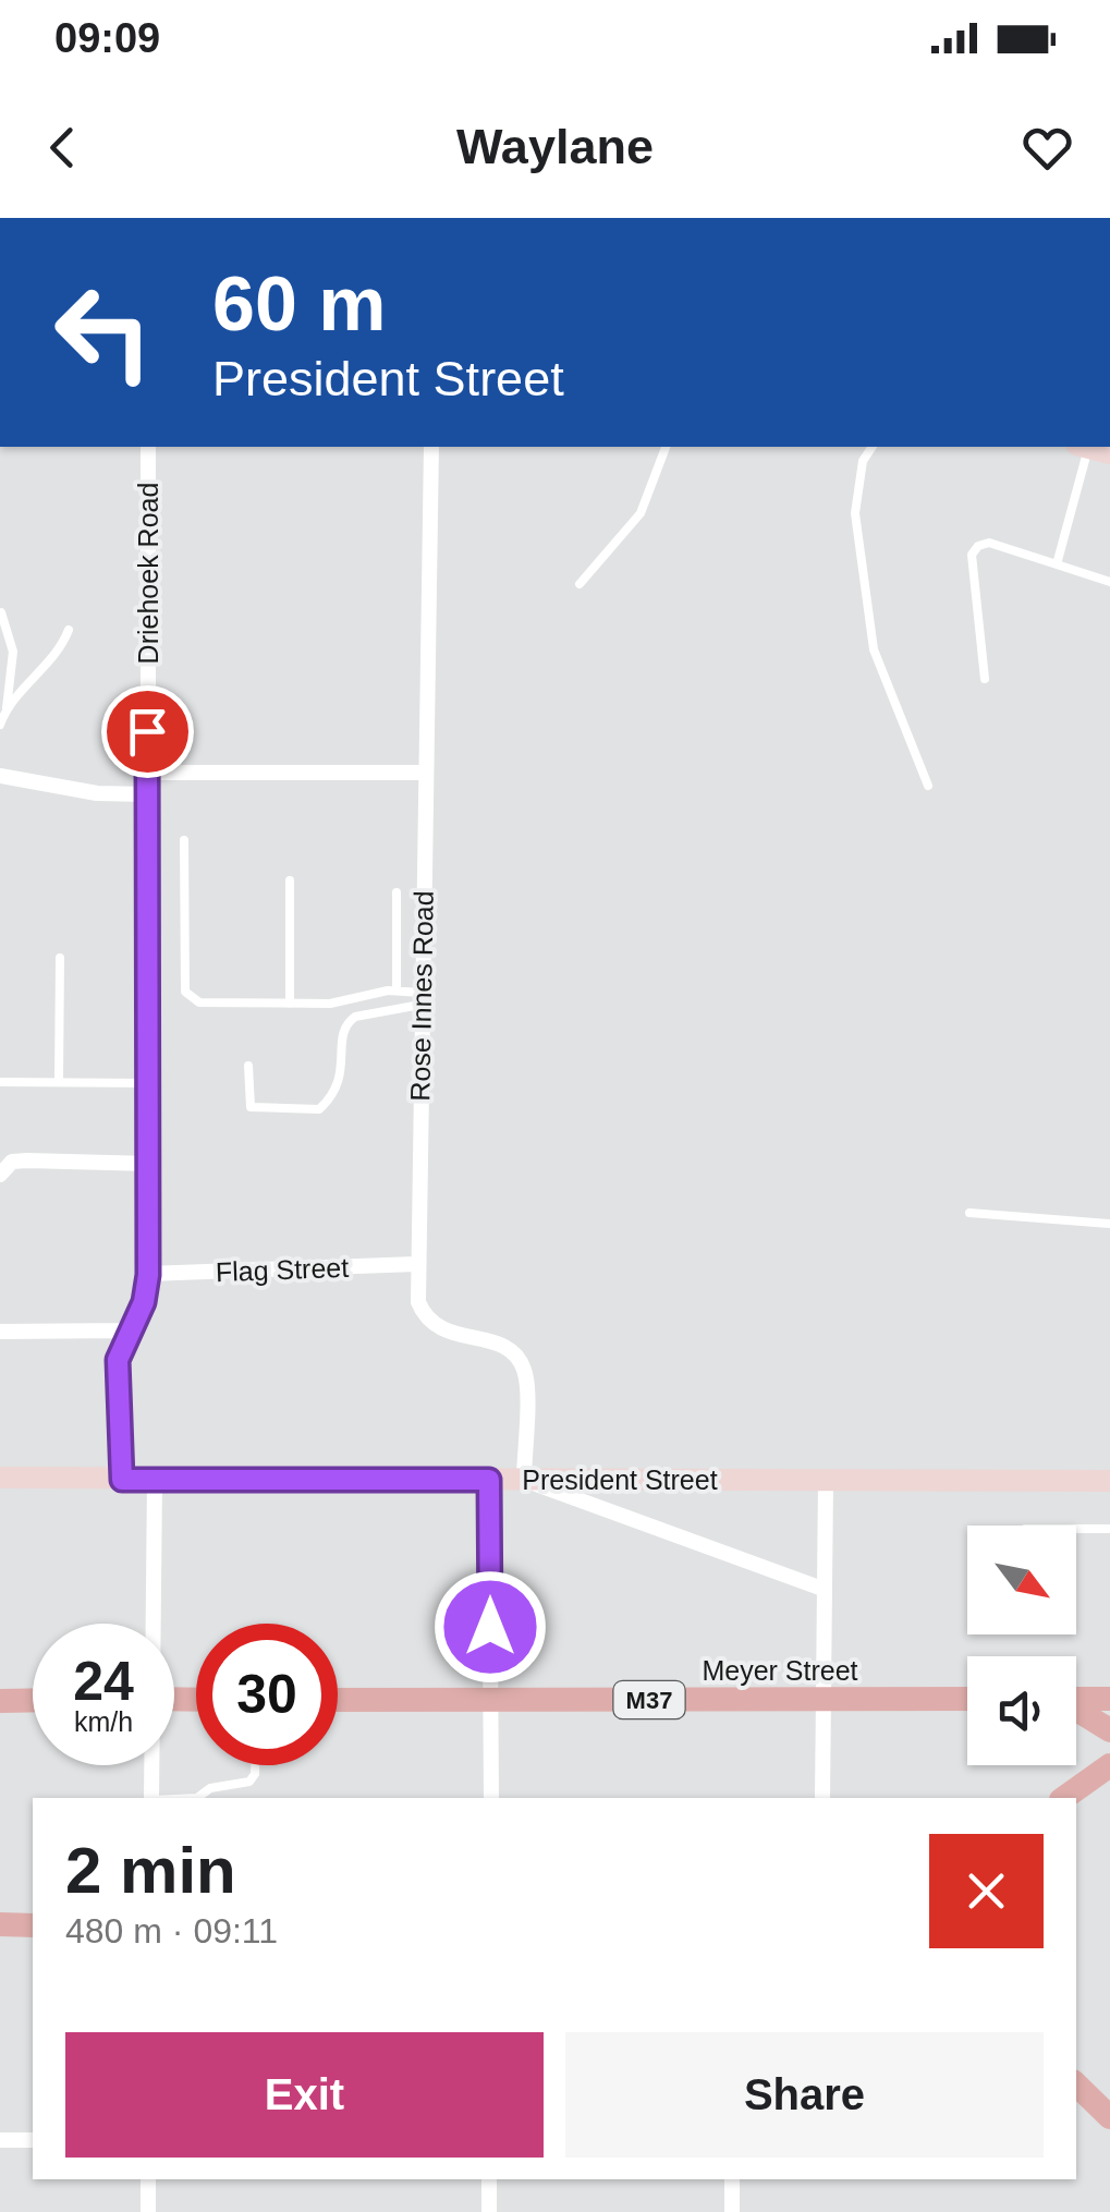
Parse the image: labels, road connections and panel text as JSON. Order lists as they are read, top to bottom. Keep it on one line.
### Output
{"streets":{"main road":["Meyer Street","M37"],"street":["Driehoek Road","Rose Innes Road","Flag Street","President Street"]},"crossings":[["Driehoek Road","Flag Street"],["Driehoek Road","President Street"],["Rose Innes Road","Flag Street"],["Rose Innes Road","President Street"]],"north":"bottom right","page":{"status":"09:09","header":"Waylane","turn":["60 m","President Street"],"speed":"24 km/h","limit":"30","heading":["2 min","480 m · 09:11"],"buttons":["Exit","Share"]}}
